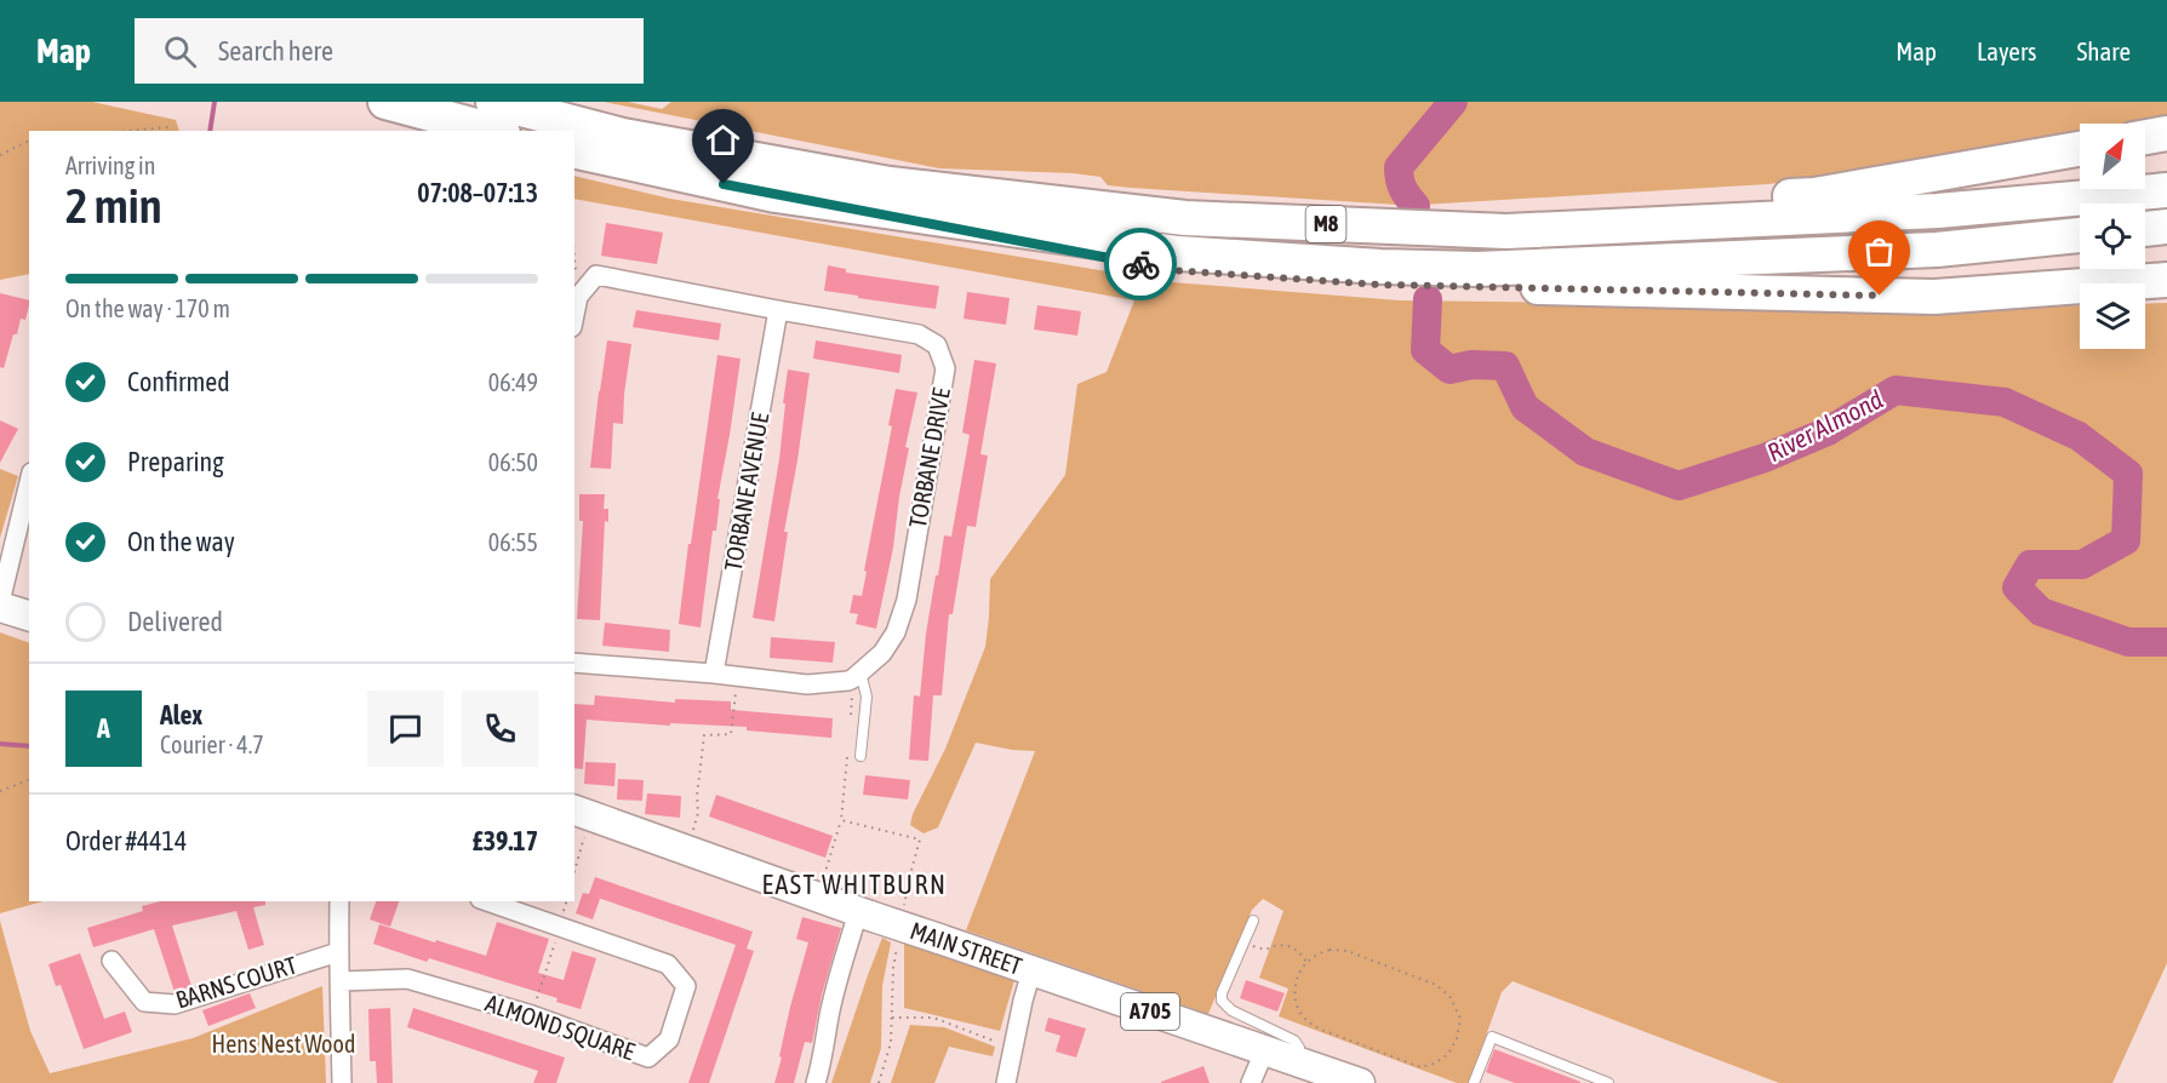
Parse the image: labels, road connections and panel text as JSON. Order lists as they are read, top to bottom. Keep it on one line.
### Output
{"streets":{"highway":["M8"],"main road":["MAIN STREET","A705"],"street":["TORBANE DRIVE","TORBANE AVENUE","BARNS COURT","ALMOND SQUARE"]},"crossings":[["TORBANE DRIVE","TORBANE AVENUE"]],"districts":["EAST WHITBURN"],"water":["River Almond"],"parks":["Hens Nest Wood"],"north":"top right","page":{"header":"Map","search":"Search here","nav":["Map","Layers","Share"],"heading":["2 min","Arriving in","07:08–07:13"],"panel":["Alex","Courier · 4.7","Order #4414","£39.17"],"bar":"On the way · 170 m","list":[["Confirmed","06:49"],["Preparing","06:50"],["On the way","06:55"],"Delivered"],"round":"A"}}
